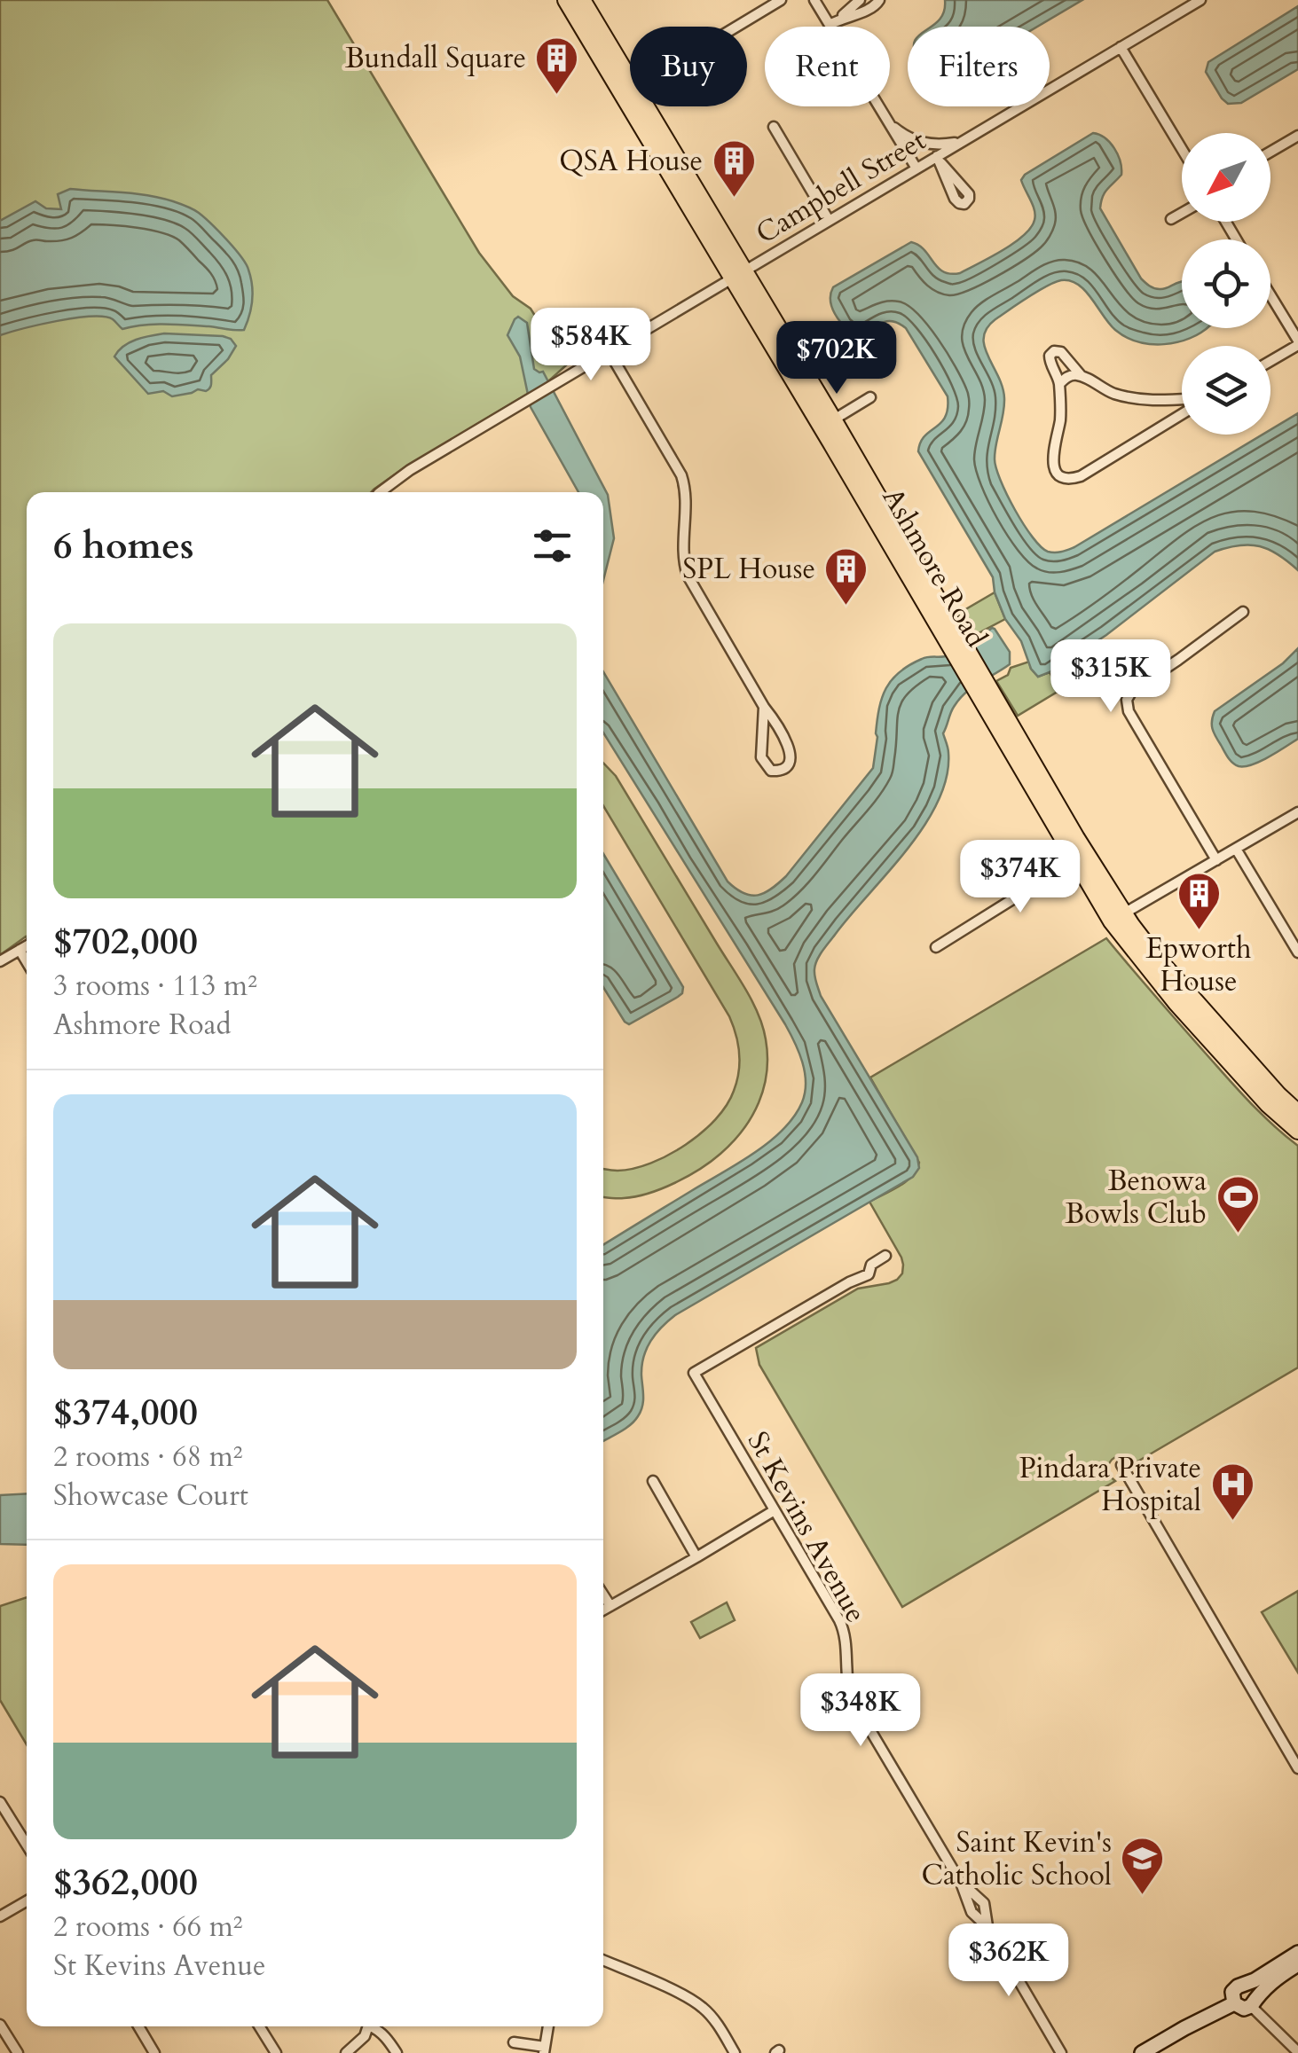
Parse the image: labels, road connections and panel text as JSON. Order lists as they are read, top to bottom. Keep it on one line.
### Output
{"streets":{"main road":["Ashmore Road"],"street":["Campbell Street","St Kevins Avenue"]},"crossings":[["Campbell Street","Ashmore Road"]],"places":{"building":["Bundall Square","QSA House","SPL House","Epworth House"],"sports":["Benowa Bowls Club"],"hospital":["Pindara Private Hospital"],"school or university":["Saint Kevin's Catholic School"]},"north":"bottom left","page":{"chip":["Buy","Rent","Filters"],"price":["$584K","$702K","$315K","$374K","$348K","$362K"],"heading":"6 homes","list":[{"name":"$702,000","note":"3 rooms · 113 m² · Ashmore Road"},{"name":"$374,000","note":"2 rooms · 68 m² · Showcase Court"},{"name":"$362,000","note":"2 rooms · 66 m² · St Kevins Avenue"}]}}
